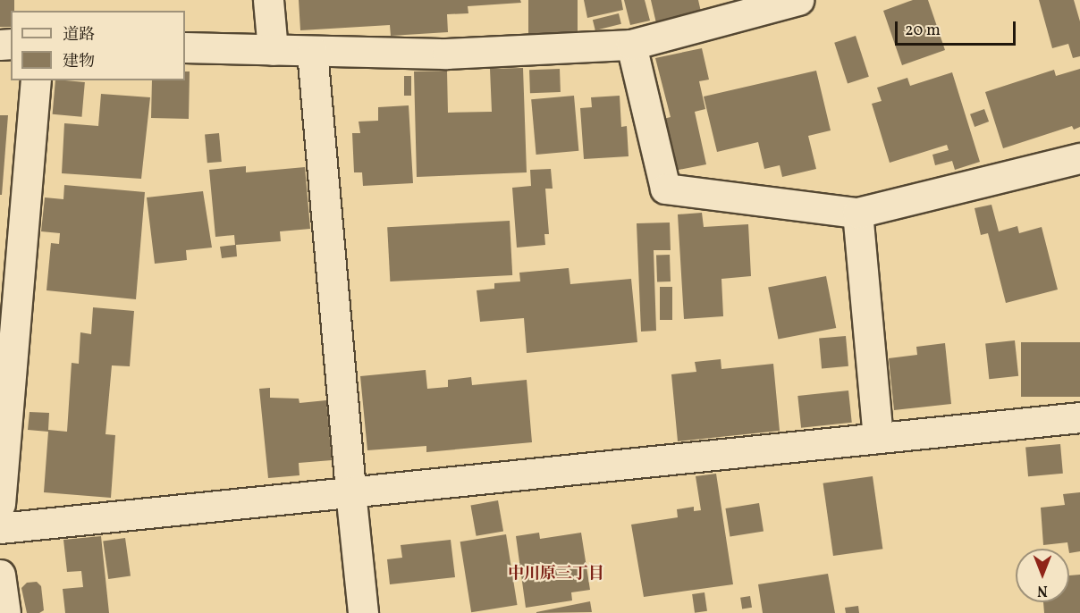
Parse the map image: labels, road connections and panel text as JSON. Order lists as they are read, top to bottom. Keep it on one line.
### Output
{"districts":["中川原三丁目"],"legend":["道路","建物"],"scale_bar":"20 m","north":"bottom"}
